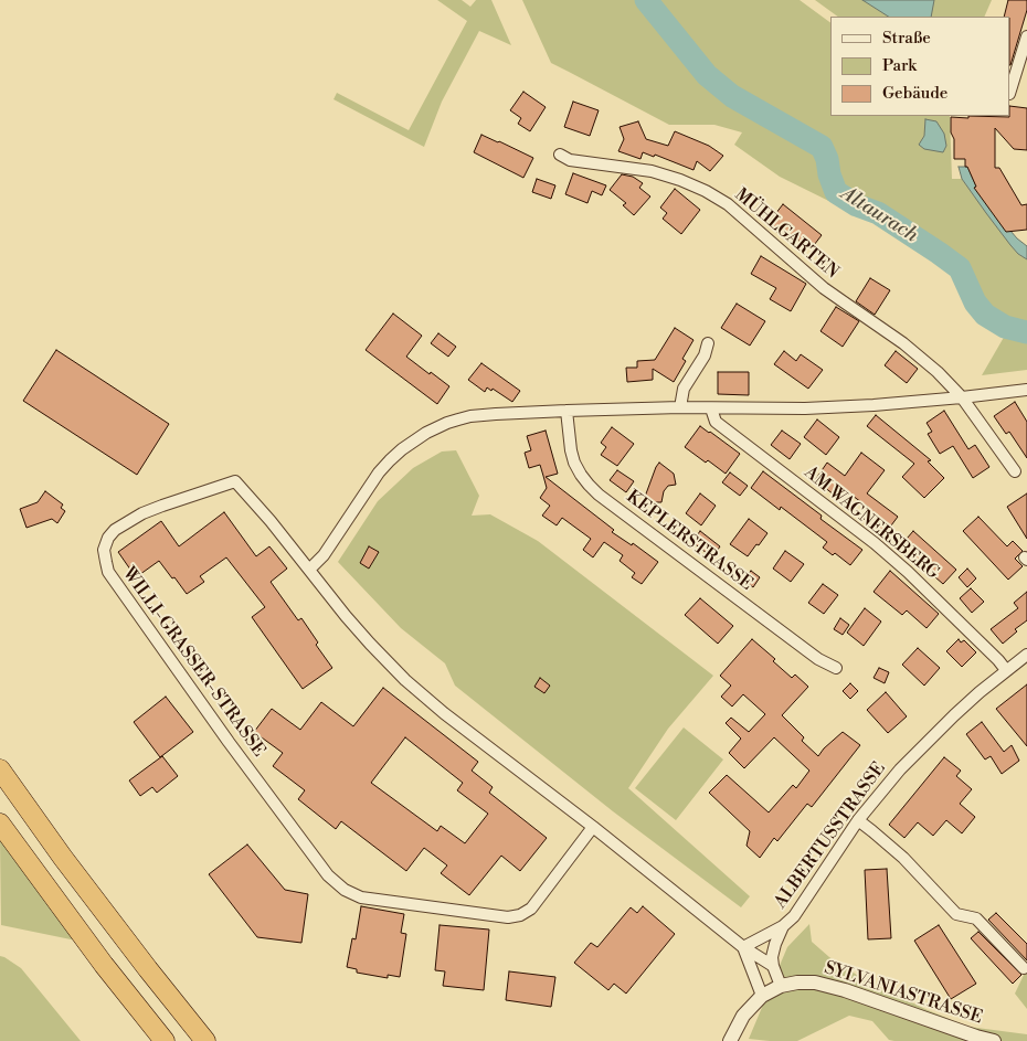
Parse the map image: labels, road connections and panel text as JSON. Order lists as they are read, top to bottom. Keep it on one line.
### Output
{"streets":{"street":["MÜHLGARTEN","AM WAGNERSBERG","KEPLERSTRASSE","WILLI-GRASSER-STRASSE","ALBERTUSSTRASSE","SYLVANIASTRASSE"]},"crossings":[["AM WAGNERSBERG","ALBERTUSSTRASSE"],["WILLI-GRASSER-STRASSE","ALBERTUSSTRASSE"]],"water":["Altaurach"],"legend":["Straße","Park","Gebäude"]}
